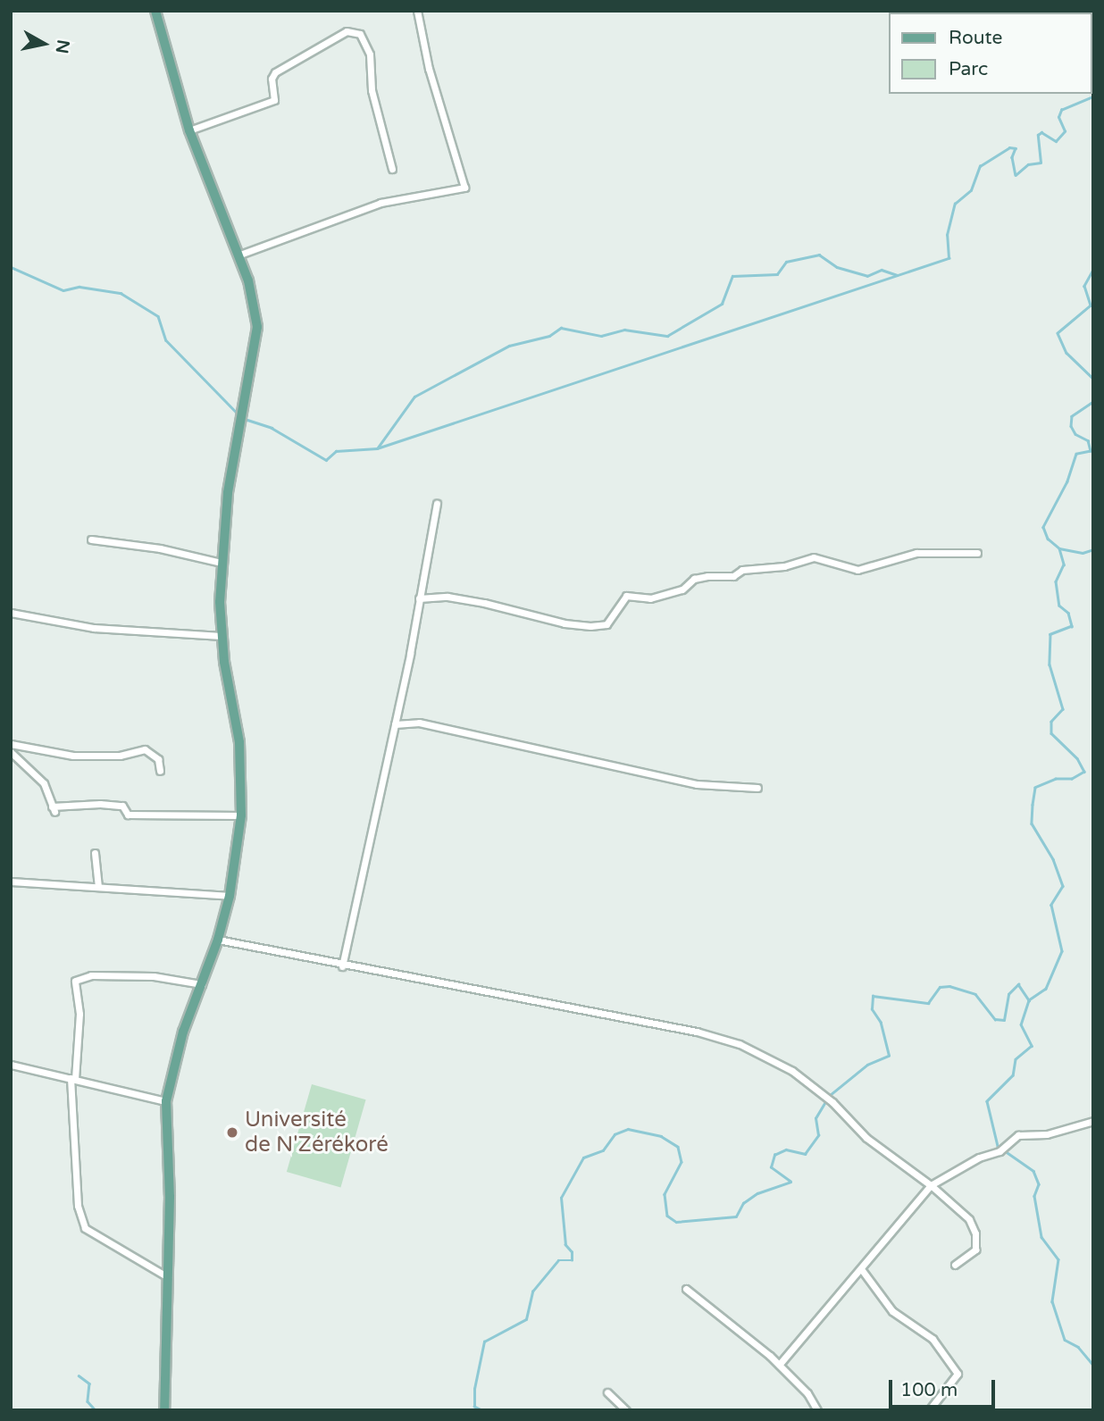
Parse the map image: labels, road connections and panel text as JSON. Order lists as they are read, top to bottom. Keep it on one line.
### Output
{"places":["Université de N'Zérékoré"],"legend":["Route","Parc"],"scale_bar":"100 m","north":"right"}
